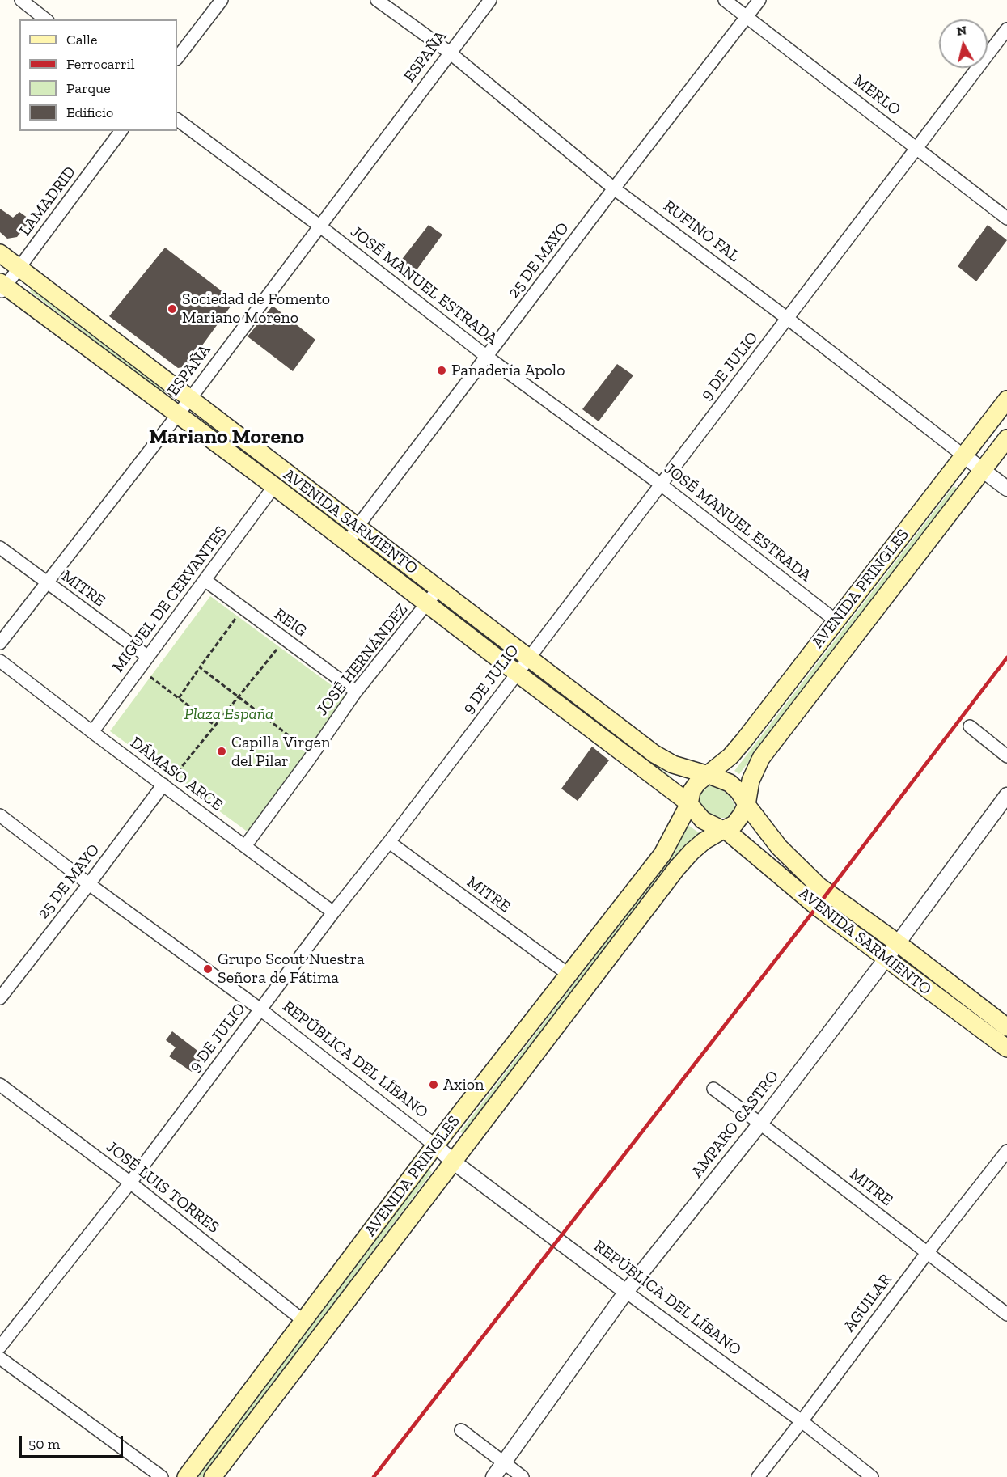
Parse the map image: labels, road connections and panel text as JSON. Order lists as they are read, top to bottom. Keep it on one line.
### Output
{"streets":{"main road":["AVENIDA SARMIENTO","AVENIDA PRINGLES"],"street":["ESPAÑA","MERLO","LAMADRID","RUFINO FAL","25 DE MAYO","JOSÉ MANUEL ESTRADA","9 DE JULIO","MITRE","MIGUEL DE CERVANTES","REIG","JOSÉ HERNÁNDEZ","DÁMASO ARCE","REPÚBLICA DEL LÍBANO","AMPARO CASTRO","JOSÉ LUIS TORRES","AGUILAR"]},"crossings":[["ESPAÑA","RUFINO FAL"],["ESPAÑA","JOSÉ MANUEL ESTRADA"],["ESPAÑA","AVENIDA SARMIENTO"],["ESPAÑA","MITRE"],["MERLO","25 DE MAYO"],["MERLO","9 DE JULIO"],["LAMADRID","AVENIDA SARMIENTO"],["RUFINO FAL","25 DE MAYO"],["RUFINO FAL","9 DE JULIO"],["RUFINO FAL","AVENIDA PRINGLES"],["25 DE MAYO","JOSÉ MANUEL ESTRADA"],["25 DE MAYO","AVENIDA SARMIENTO"],["25 DE MAYO","DÁMASO ARCE"],["25 DE MAYO","REPÚBLICA DEL LÍBANO"],["JOSÉ MANUEL ESTRADA","9 DE JULIO"],["JOSÉ MANUEL ESTRADA","AVENIDA PRINGLES"],["9 DE JULIO","AVENIDA SARMIENTO"],["9 DE JULIO","MITRE"],["9 DE JULIO","DÁMASO ARCE"],["9 DE JULIO","REPÚBLICA DEL LÍBANO"],["9 DE JULIO","JOSÉ LUIS TORRES"],["AVENIDA SARMIENTO","AVENIDA PRINGLES"],["AVENIDA SARMIENTO","MIGUEL DE CERVANTES"],["AVENIDA SARMIENTO","JOSÉ HERNÁNDEZ"],["AVENIDA SARMIENTO","AMPARO CASTRO"],["MITRE","AVENIDA PRINGLES"],["MITRE","MIGUEL DE CERVANTES"],["MITRE","AMPARO CASTRO"],["MITRE","AGUILAR"],["AVENIDA PRINGLES","REPÚBLICA DEL LÍBANO"],["AVENIDA PRINGLES","JOSÉ LUIS TORRES"],["MIGUEL DE CERVANTES","REIG"],["MIGUEL DE CERVANTES","DÁMASO ARCE"],["REIG","JOSÉ HERNÁNDEZ"],["JOSÉ HERNÁNDEZ","DÁMASO ARCE"],["REPÚBLICA DEL LÍBANO","AMPARO CASTRO"],["REPÚBLICA DEL LÍBANO","AGUILAR"]],"districts":["Mariano Moreno"],"parks":["Plaza España"],"places":["Sociedad de Fomento Mariano Moreno","Panadería Apolo","Capilla Virgen del Pilar","Grupo Scout Nuestra Señora de Fátima","Axion"],"legend":["Calle","Ferrocarril","Parque","Edificio"],"scale_bar":"50 m","north":"top"}
